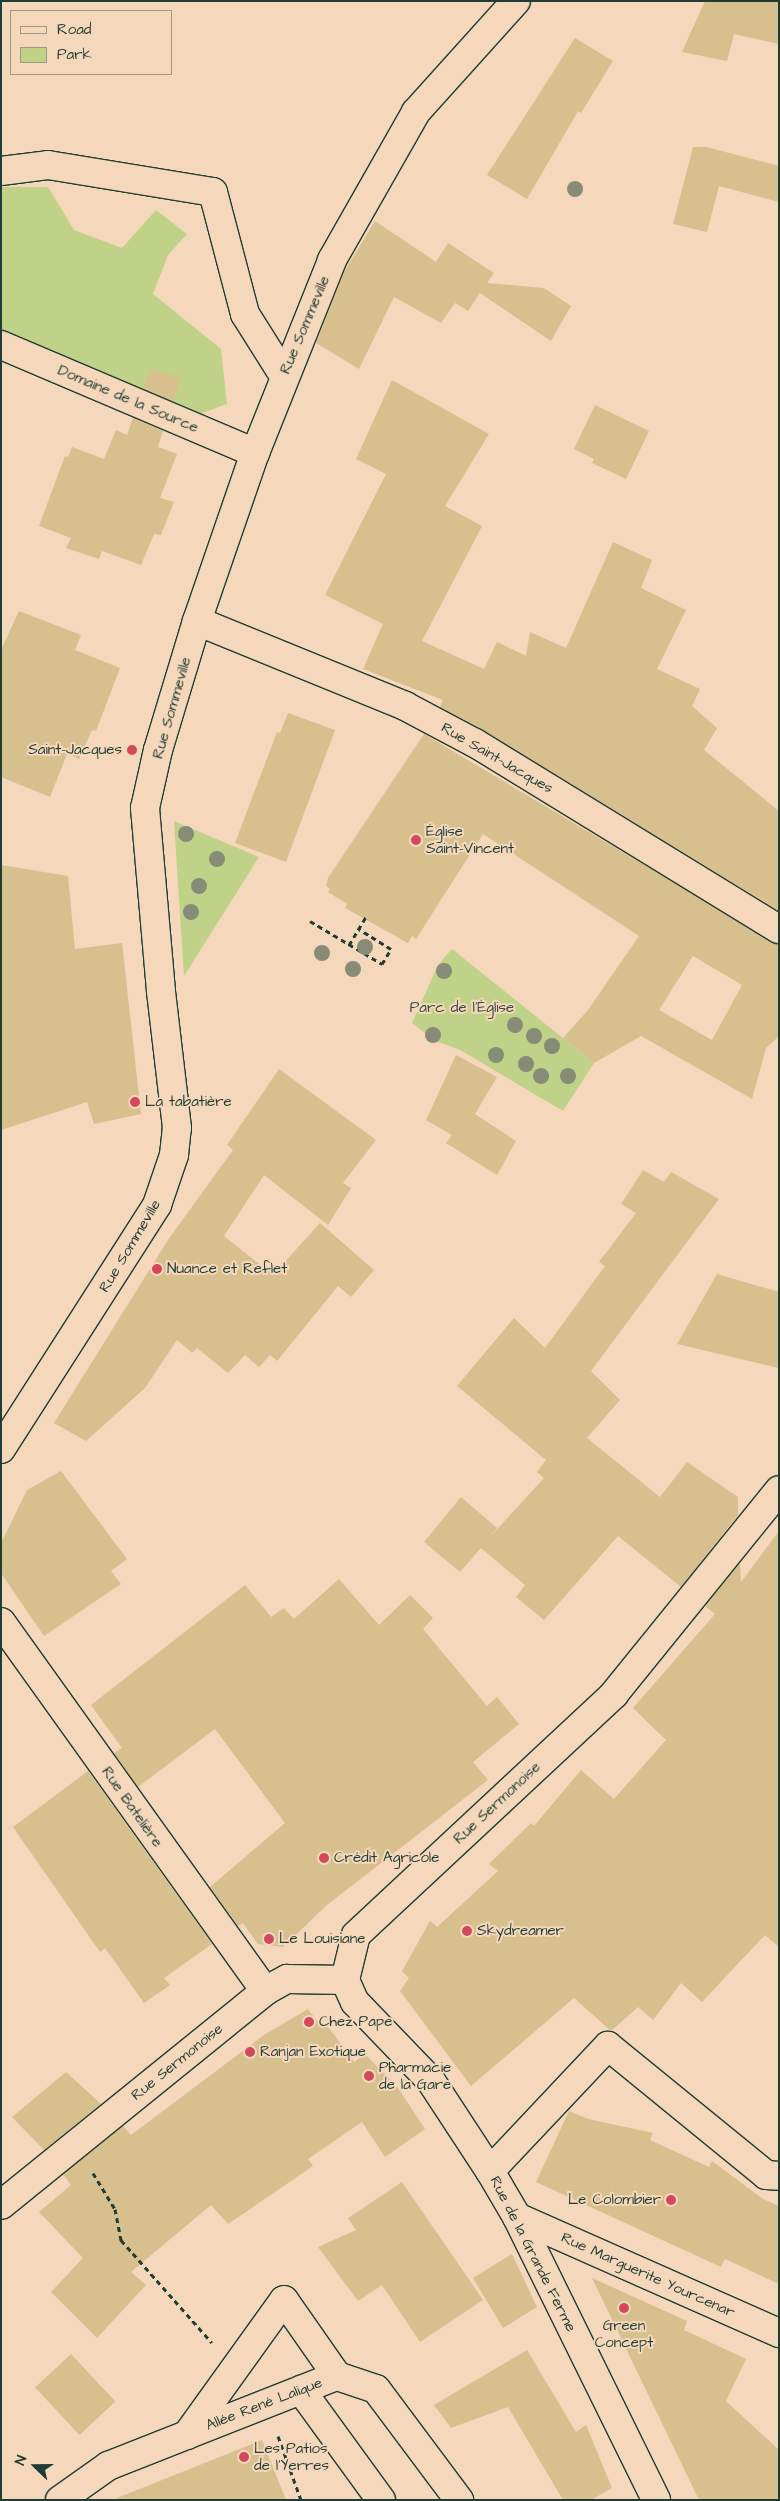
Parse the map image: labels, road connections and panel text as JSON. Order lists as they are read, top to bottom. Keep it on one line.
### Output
{"streets":{"street":["Rue Sommeville","Domaine de la Source","Rue Saint-Jacques","Rue Sermonoise","Rue Batelière","Rue de la Grande Ferme","Rue Marguerite Yourcenar","Allée René Lalique"]},"crossings":[["Rue Sommeville","Domaine de la Source"],["Rue Sommeville","Rue Saint-Jacques"],["Rue Sermonoise","Rue Batelière"],["Rue Sermonoise","Rue de la Grande Ferme"],["Rue de la Grande Ferme","Rue Marguerite Yourcenar"]],"parks":["Parc de l'Église"],"places":["Saint-Jacques","Église Saint-Vincent","La tabatière","Nuance et Reflet","Crédit Agricole","Skydreamer","Le Louisiane","Chez Pape","Ranjan Exotique","Pharmacie de la Gare","Le Colombier","Green Concept","Les Patios de l'Yerres"],"legend":["Road","Park"],"north":"left"}
